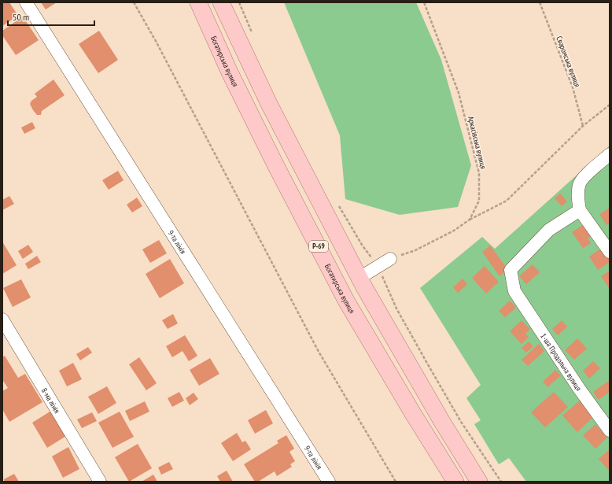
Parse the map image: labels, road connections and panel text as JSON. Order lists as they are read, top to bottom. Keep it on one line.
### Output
{"streets":{"main road":["Богатирська вулиця","Р-69"],"street":["9-та лінія","1-ша Продольна вулиця","8-ма лінія"],"path":["Сваромська вулиця","Аркасівська вулиця"]},"scale_bar":"50 m"}
